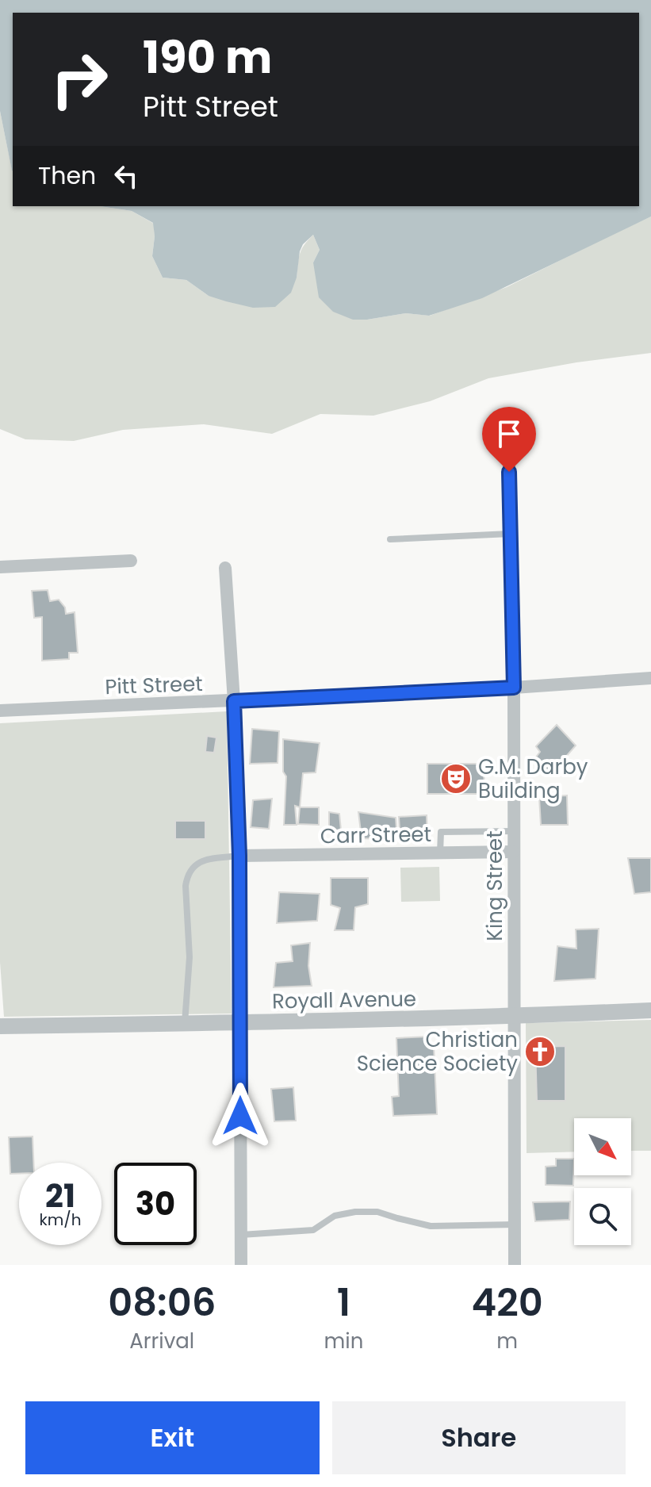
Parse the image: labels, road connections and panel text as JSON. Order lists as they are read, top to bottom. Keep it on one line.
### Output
{"streets":{"street":["Pitt Street","Carr Street","King Street","Royall Avenue"]},"crossings":[["Pitt Street","King Street"],["Carr Street","King Street"],["King Street","Royall Avenue"]],"places":{"theatre":["G.M. Darby Building"],"church":["Christian Science Society"]},"north":"bottom right","page":{"turn":["190 m","Pitt Street"],"then":"Then","speed":"21 km/h","limit":"30","eta":["08:06","Arrival","1","min","420","m"],"buttons":["Exit","Share"]}}
